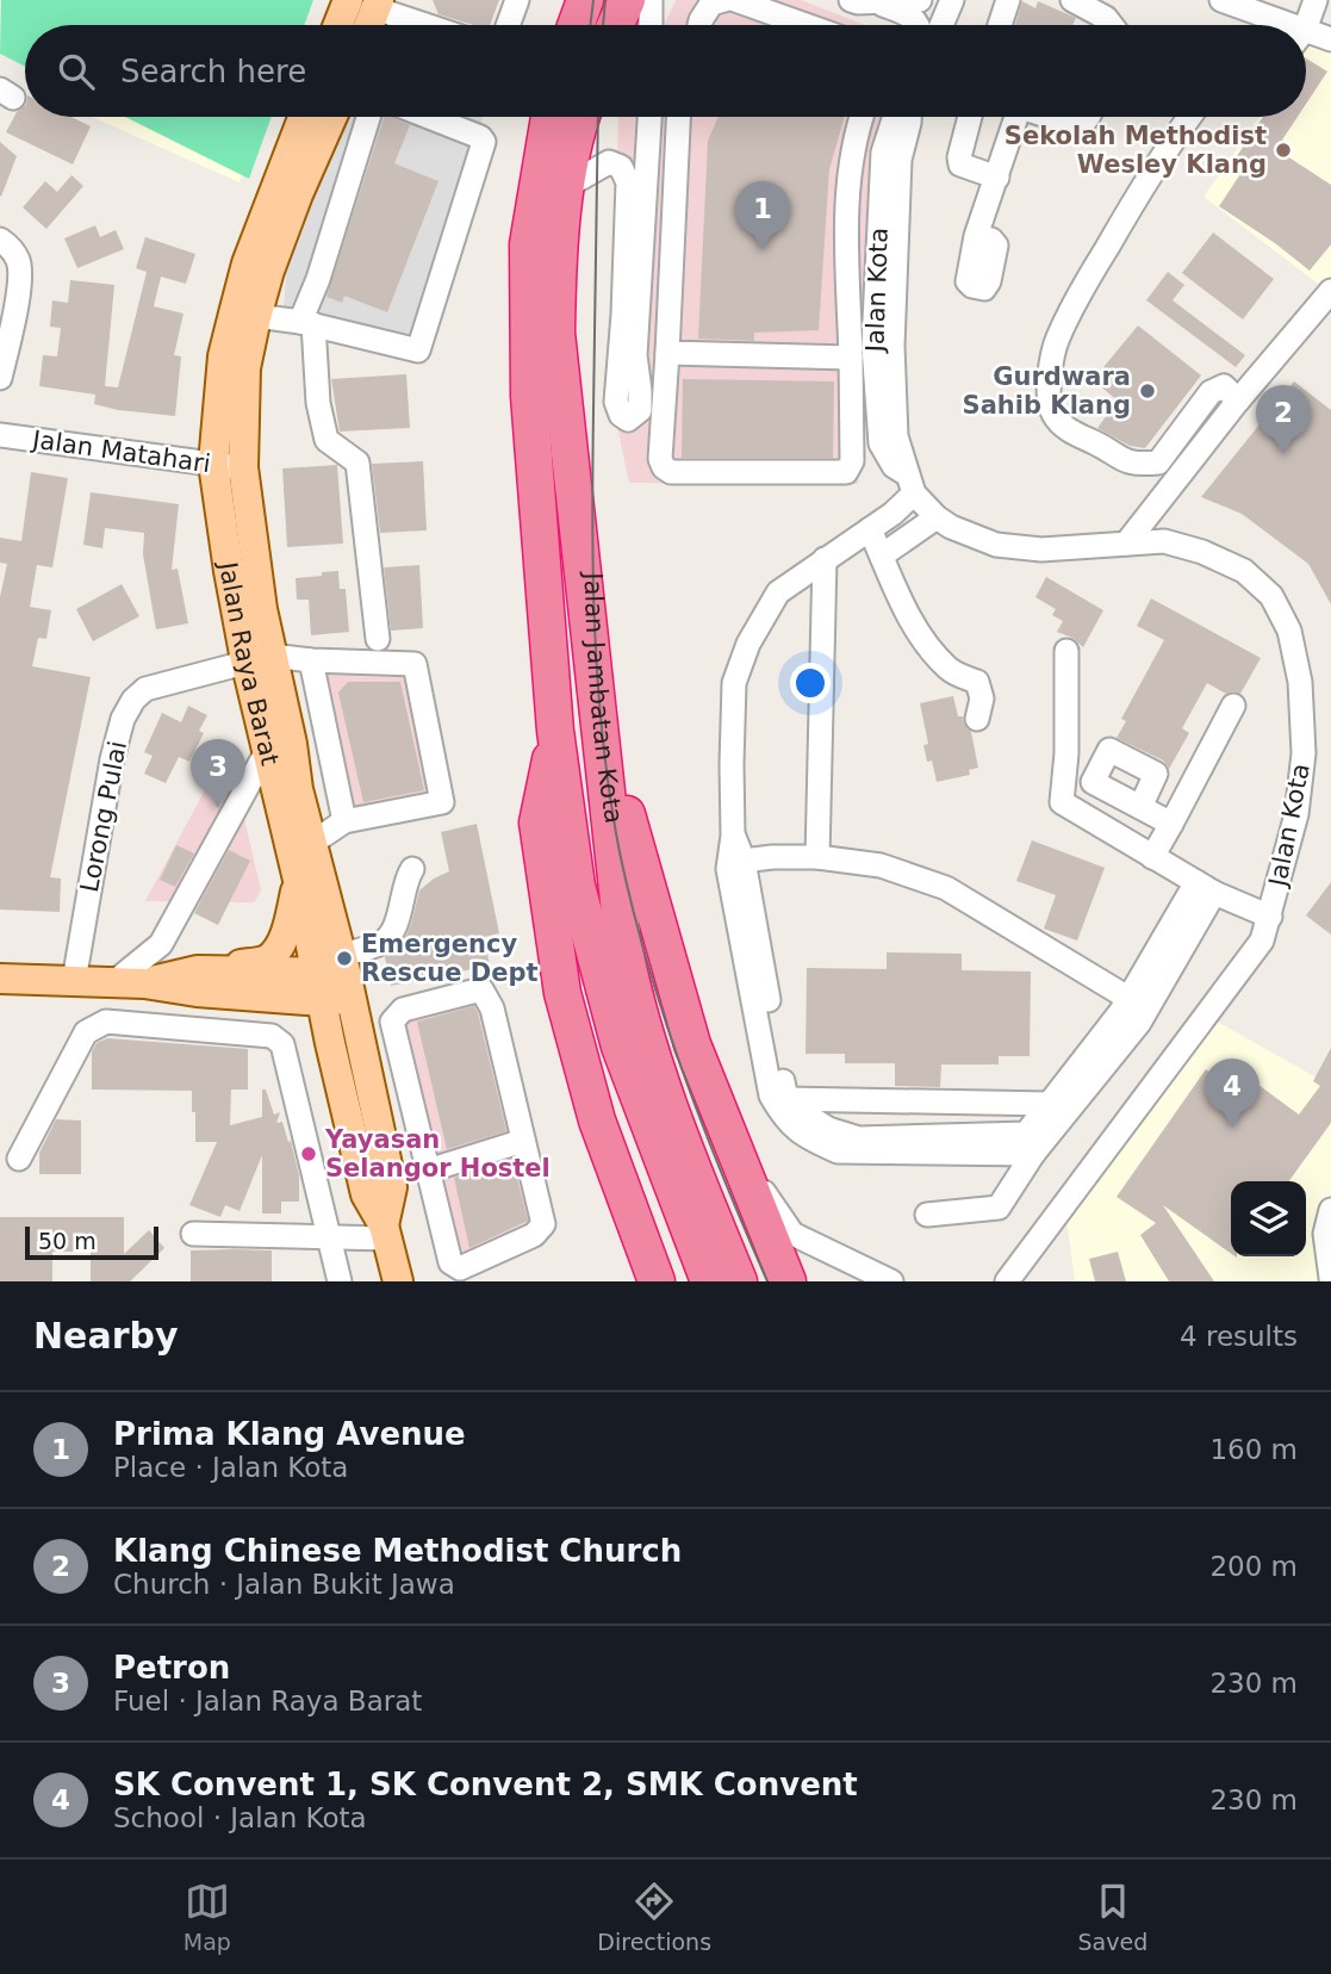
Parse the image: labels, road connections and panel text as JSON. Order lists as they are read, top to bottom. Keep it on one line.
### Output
{"streets":{"highway":["Jalan Jambatan Kota"],"main road":["Jalan Raya Barat"],"street":["Jalan Kota","Jalan Matahari","Lorong Pulai"]},"crossings":[["Jalan Matahari","Jalan Raya Barat"],["Jalan Raya Barat","Lorong Pulai"]],"places":["Sekolah Methodist Wesley Klang","Gurdwara Sahib Klang","Emergency Rescue Dept","Yayasan Selangor Hostel"],"scale_bar":"50 m","page":{"search":"Search here","pins":["1","2","3","4"],"scale":"50 m","heading":["Nearby","4 results"],"list":[{"mark":"1","name":"Prima Klang Avenue","note":"Place · Jalan Kota","value":"160 m"},{"mark":"2","name":"Klang Chinese Methodist Church","note":"Church · Jalan Bukit Jawa","value":"200 m"},{"mark":"3","name":"Petron","note":"Fuel · Jalan Raya Barat","value":"230 m"},{"mark":"4","name":"SK Convent 1, SK Convent 2, SMK Convent","note":"School · Jalan Kota","value":"230 m"}],"nav":["Map","Directions","Saved"]}}
